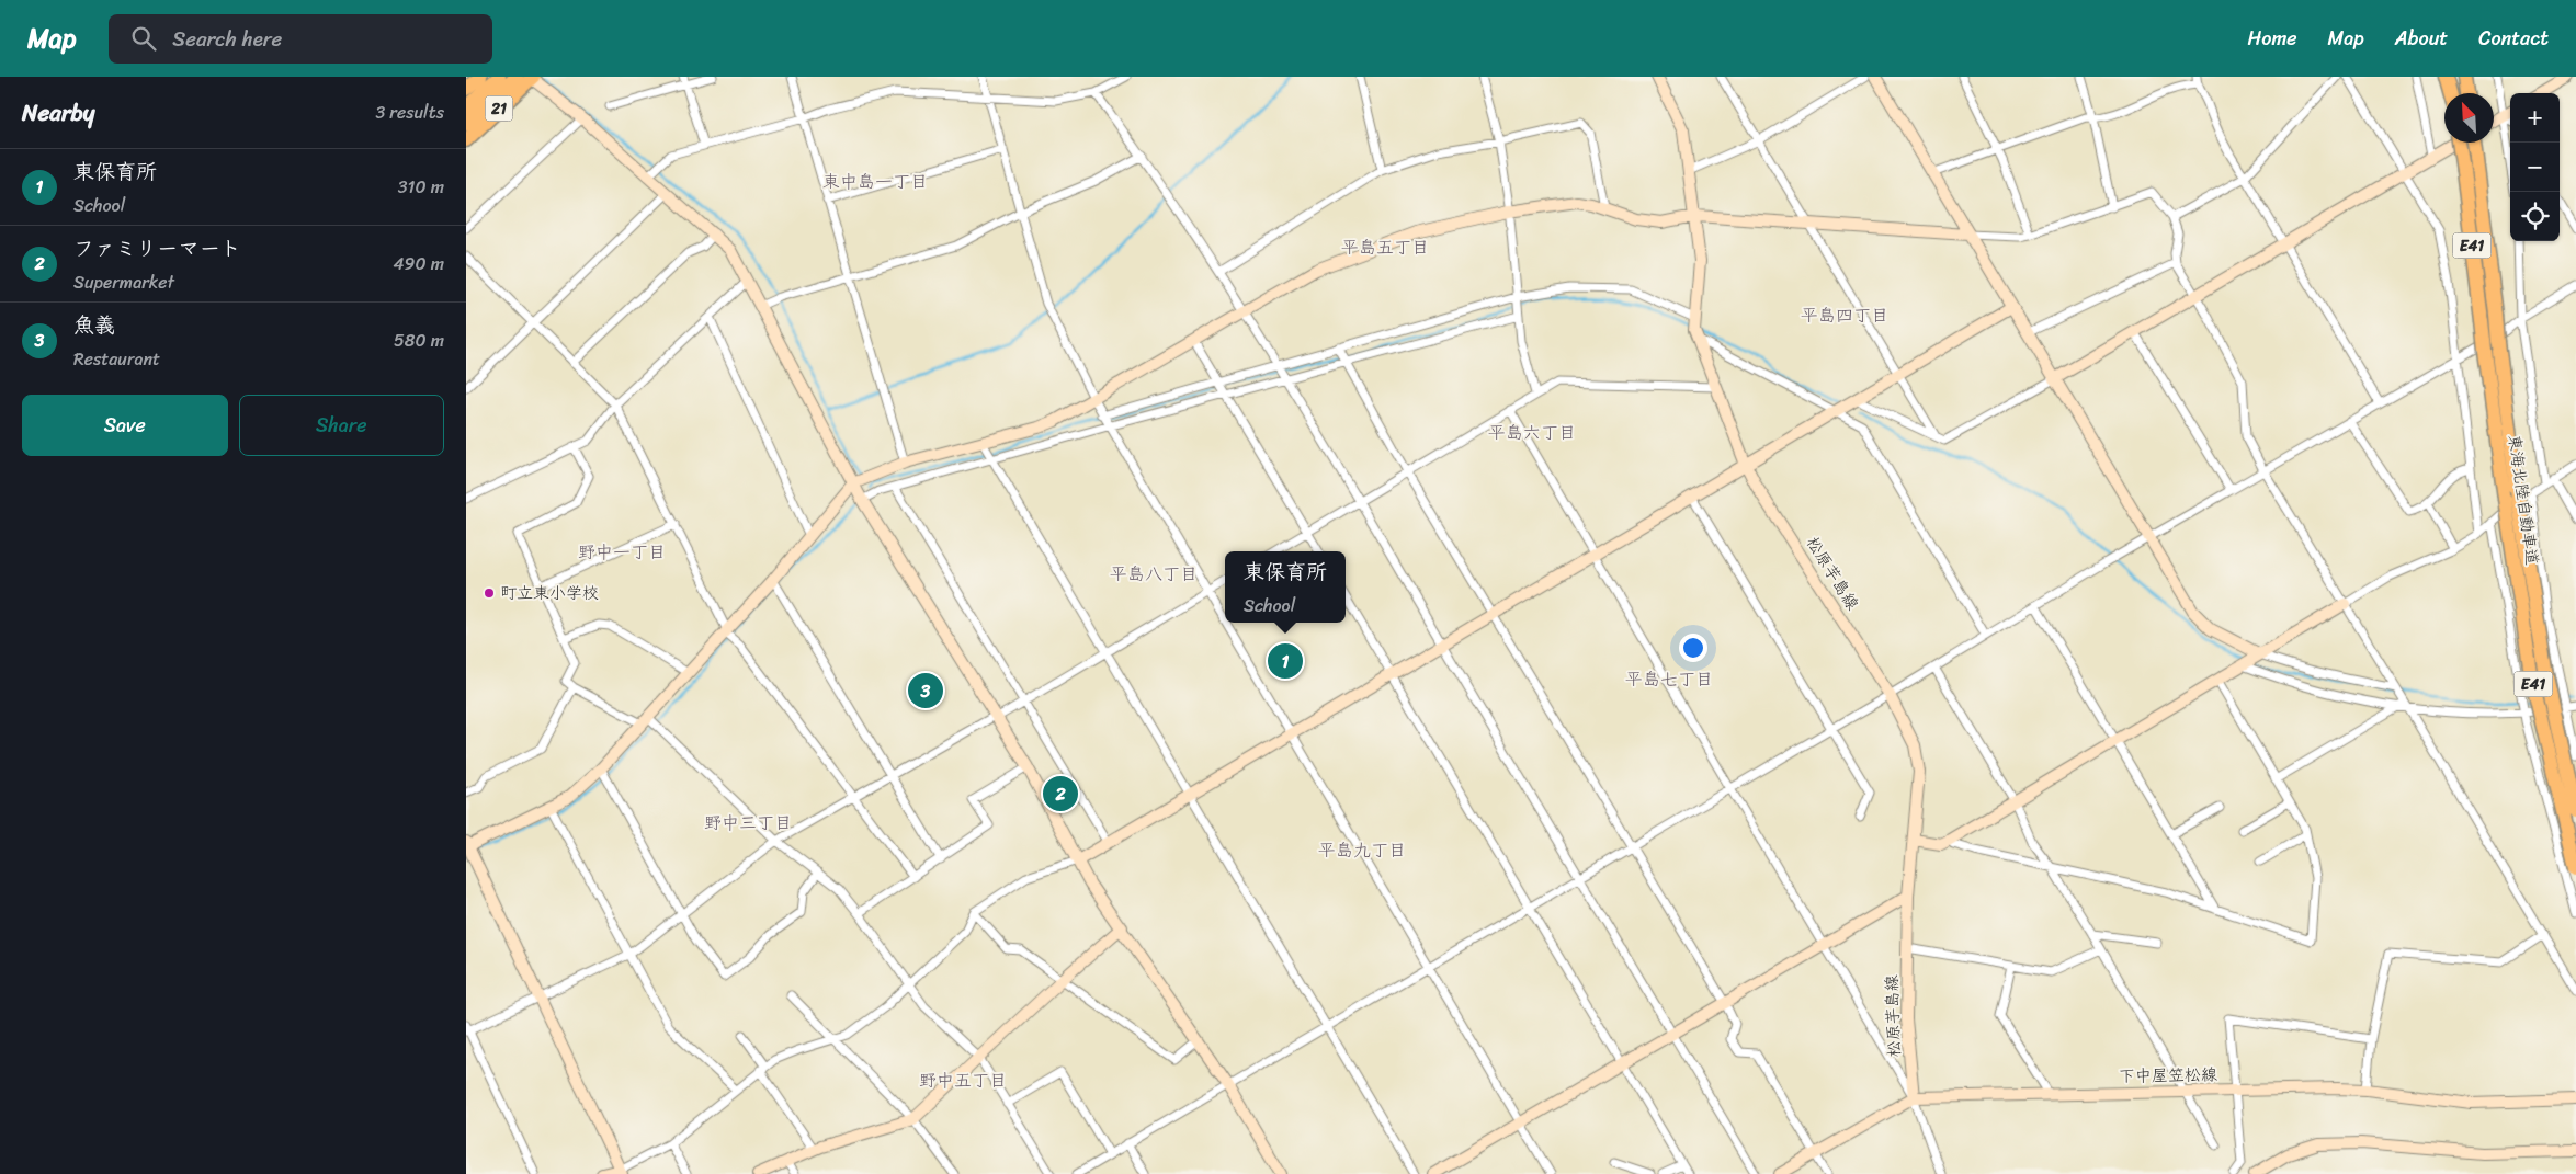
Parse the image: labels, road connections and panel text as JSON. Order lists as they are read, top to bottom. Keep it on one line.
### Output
{"streets":{"highway":["21","E41","東海北陸自動車道"],"street":["松原芋島線","下中屋笠松線"]},"crossings":[["松原芋島線","下中屋笠松線"]],"districts":["東中島一丁目","平島五丁目","平島四丁目","平島六丁目","野中一丁目","平島八丁目","平島七丁目","野中三丁目","平島九丁目","野中五丁目"],"places":["町立東小学校"],"north":"top left","page":{"header":"Map","search":"Search here","nav":["Home","Map","About","Contact"],"heading":["Nearby","3 results"],"map_buttons":["+","−"],"list":[{"mark":"1","name":"東保育所","note":"School","value":"310 m"},{"mark":"2","name":"ファミリーマート","note":"Supermarket","value":"490 m"},{"mark":"3","name":"魚義","note":"Restaurant","value":"580 m"}],"buttons":["Save","Share"],"popup":["東保育所","School"],"pins":["1","3","2"]}}
